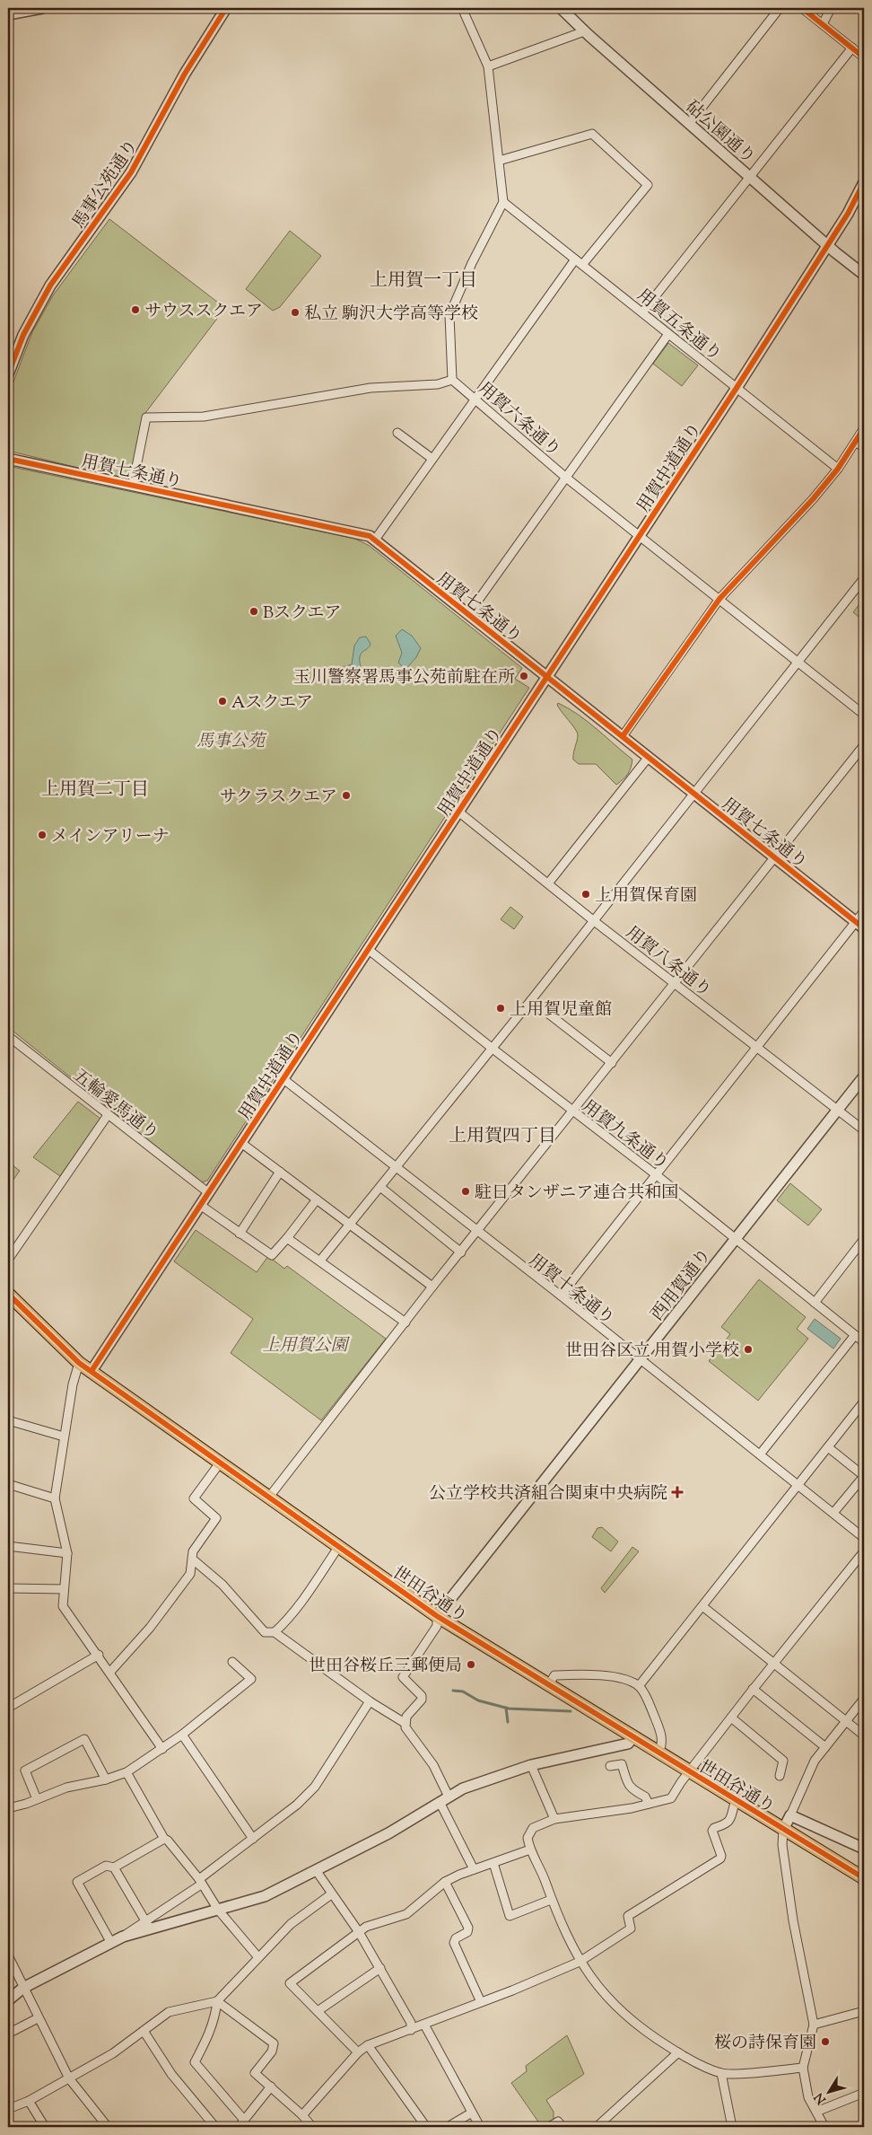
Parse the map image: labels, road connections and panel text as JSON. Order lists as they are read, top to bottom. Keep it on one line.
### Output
{"streets":{"main road":["世田谷通り"],"street":["砧公園通り","馬事公苑通り","用賀五条通り","用賀六条通り","用賀中道通り","用賀七条通り","用賀八条通り","五輪愛馬通り","用賀九条通り","西用賀通り","用賀十条通り"]},"crossings":[["砧公園通り","用賀中道通り"],["用賀五条通り","用賀中道通り"],["用賀六条通り","用賀中道通り"],["用賀中道通り","用賀七条通り"],["用賀中道通り","用賀八条通り"],["用賀中道通り","五輪愛馬通り"],["用賀中道通り","用賀九条通り"],["用賀中道通り","用賀十条通り"],["用賀中道通り","世田谷通り"],["用賀八条通り","西用賀通り"],["用賀九条通り","西用賀通り"],["西用賀通り","用賀十条通り"],["西用賀通り","世田谷通り"]],"districts":["上用賀一丁目","上用賀二丁目","上用賀四丁目"],"parks":["馬事公苑","上用賀公園"],"places":{"other":["サウススクエア","私立 駒沢大学高等学校","Bスクエア","玉川警察署馬事公苑前駐在所","Aスクエア","サクラスクエア","メインアリーナ","上用賀保育園","上用賀児童館","駐日タンザニア連合共和国","世田谷区立 用賀小学校","世田谷桜丘三郵便局","桜の詩保育園"],"health":["公立学校共済組合関東中央病院"]},"north":"bottom left"}
